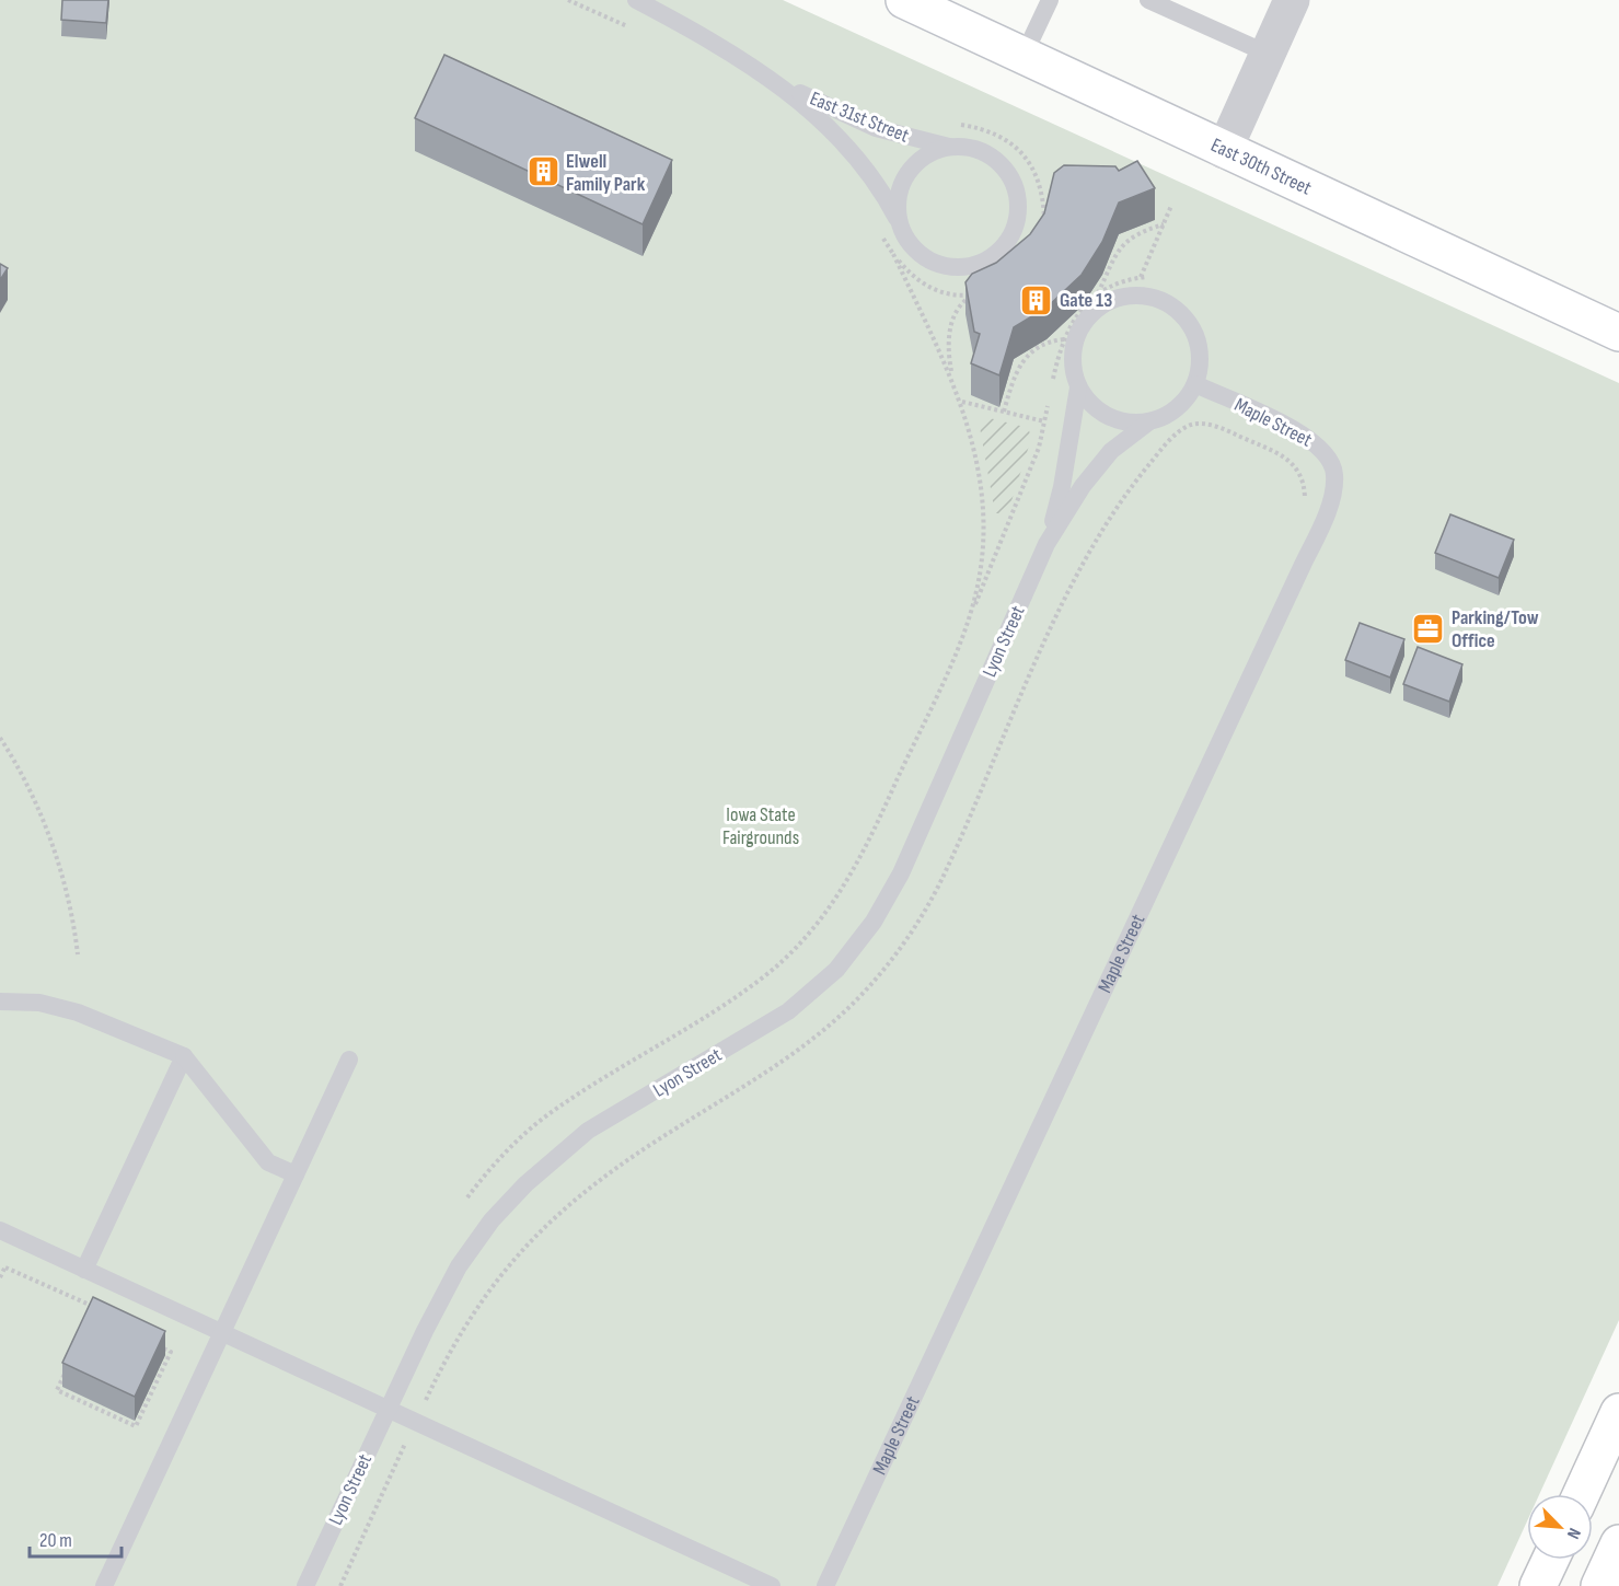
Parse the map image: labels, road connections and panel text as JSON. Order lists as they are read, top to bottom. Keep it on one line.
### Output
{"streets":{"main road":["East 30th Street"],"lane":["East 31st Street","Maple Street","Lyon Street"]},"parks":["Iowa State Fairgrounds"],"places":{"building":["Elwell Family Park","Gate 13"],"office":["Parking/Tow Office"]},"scale_bar":"20 m","north":"bottom right"}
